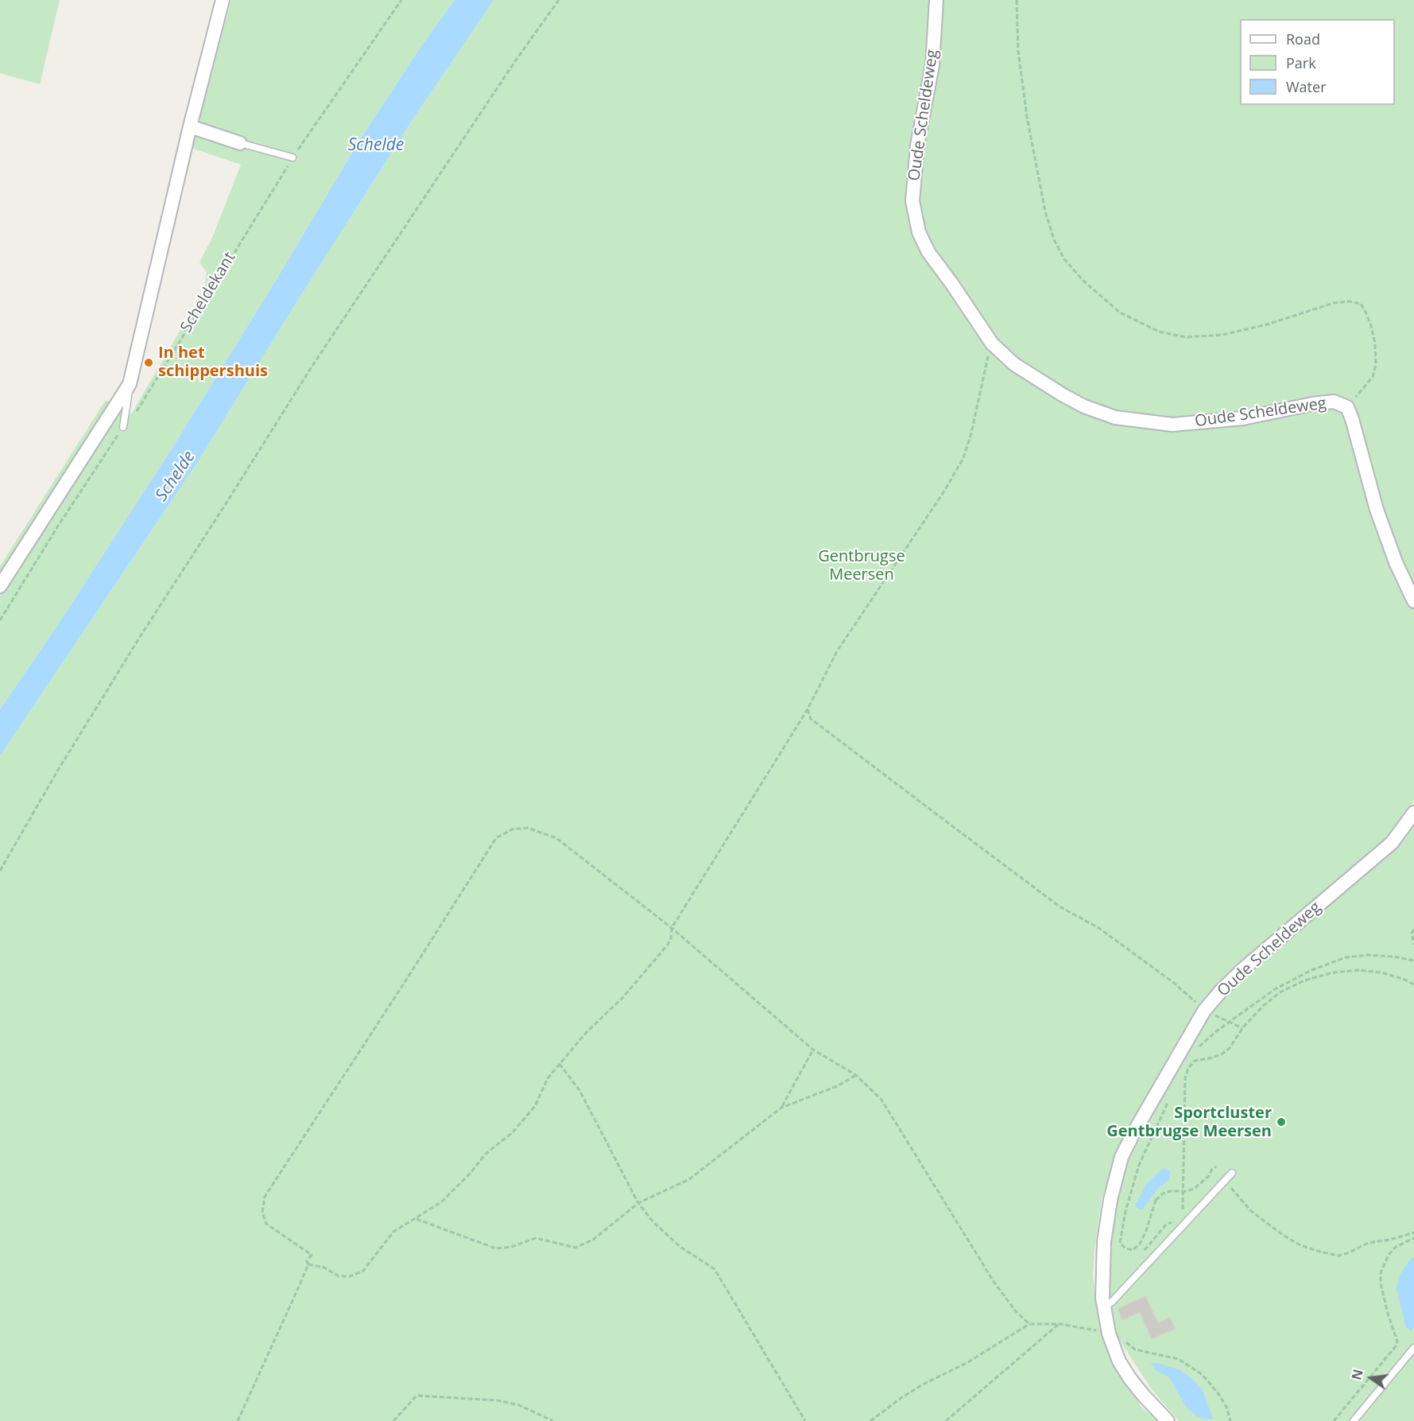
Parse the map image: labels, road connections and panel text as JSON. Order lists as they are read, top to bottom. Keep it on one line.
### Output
{"streets":{"street":["Oude Scheldeweg"],"path":["Scheldekant"]},"water":["Schelde"],"parks":["Gentbrugse Meersen"],"places":["In het schippershuis","Sportcluster Gentbrugse Meersen"],"legend":["Road","Park","Water"],"north":"left"}
